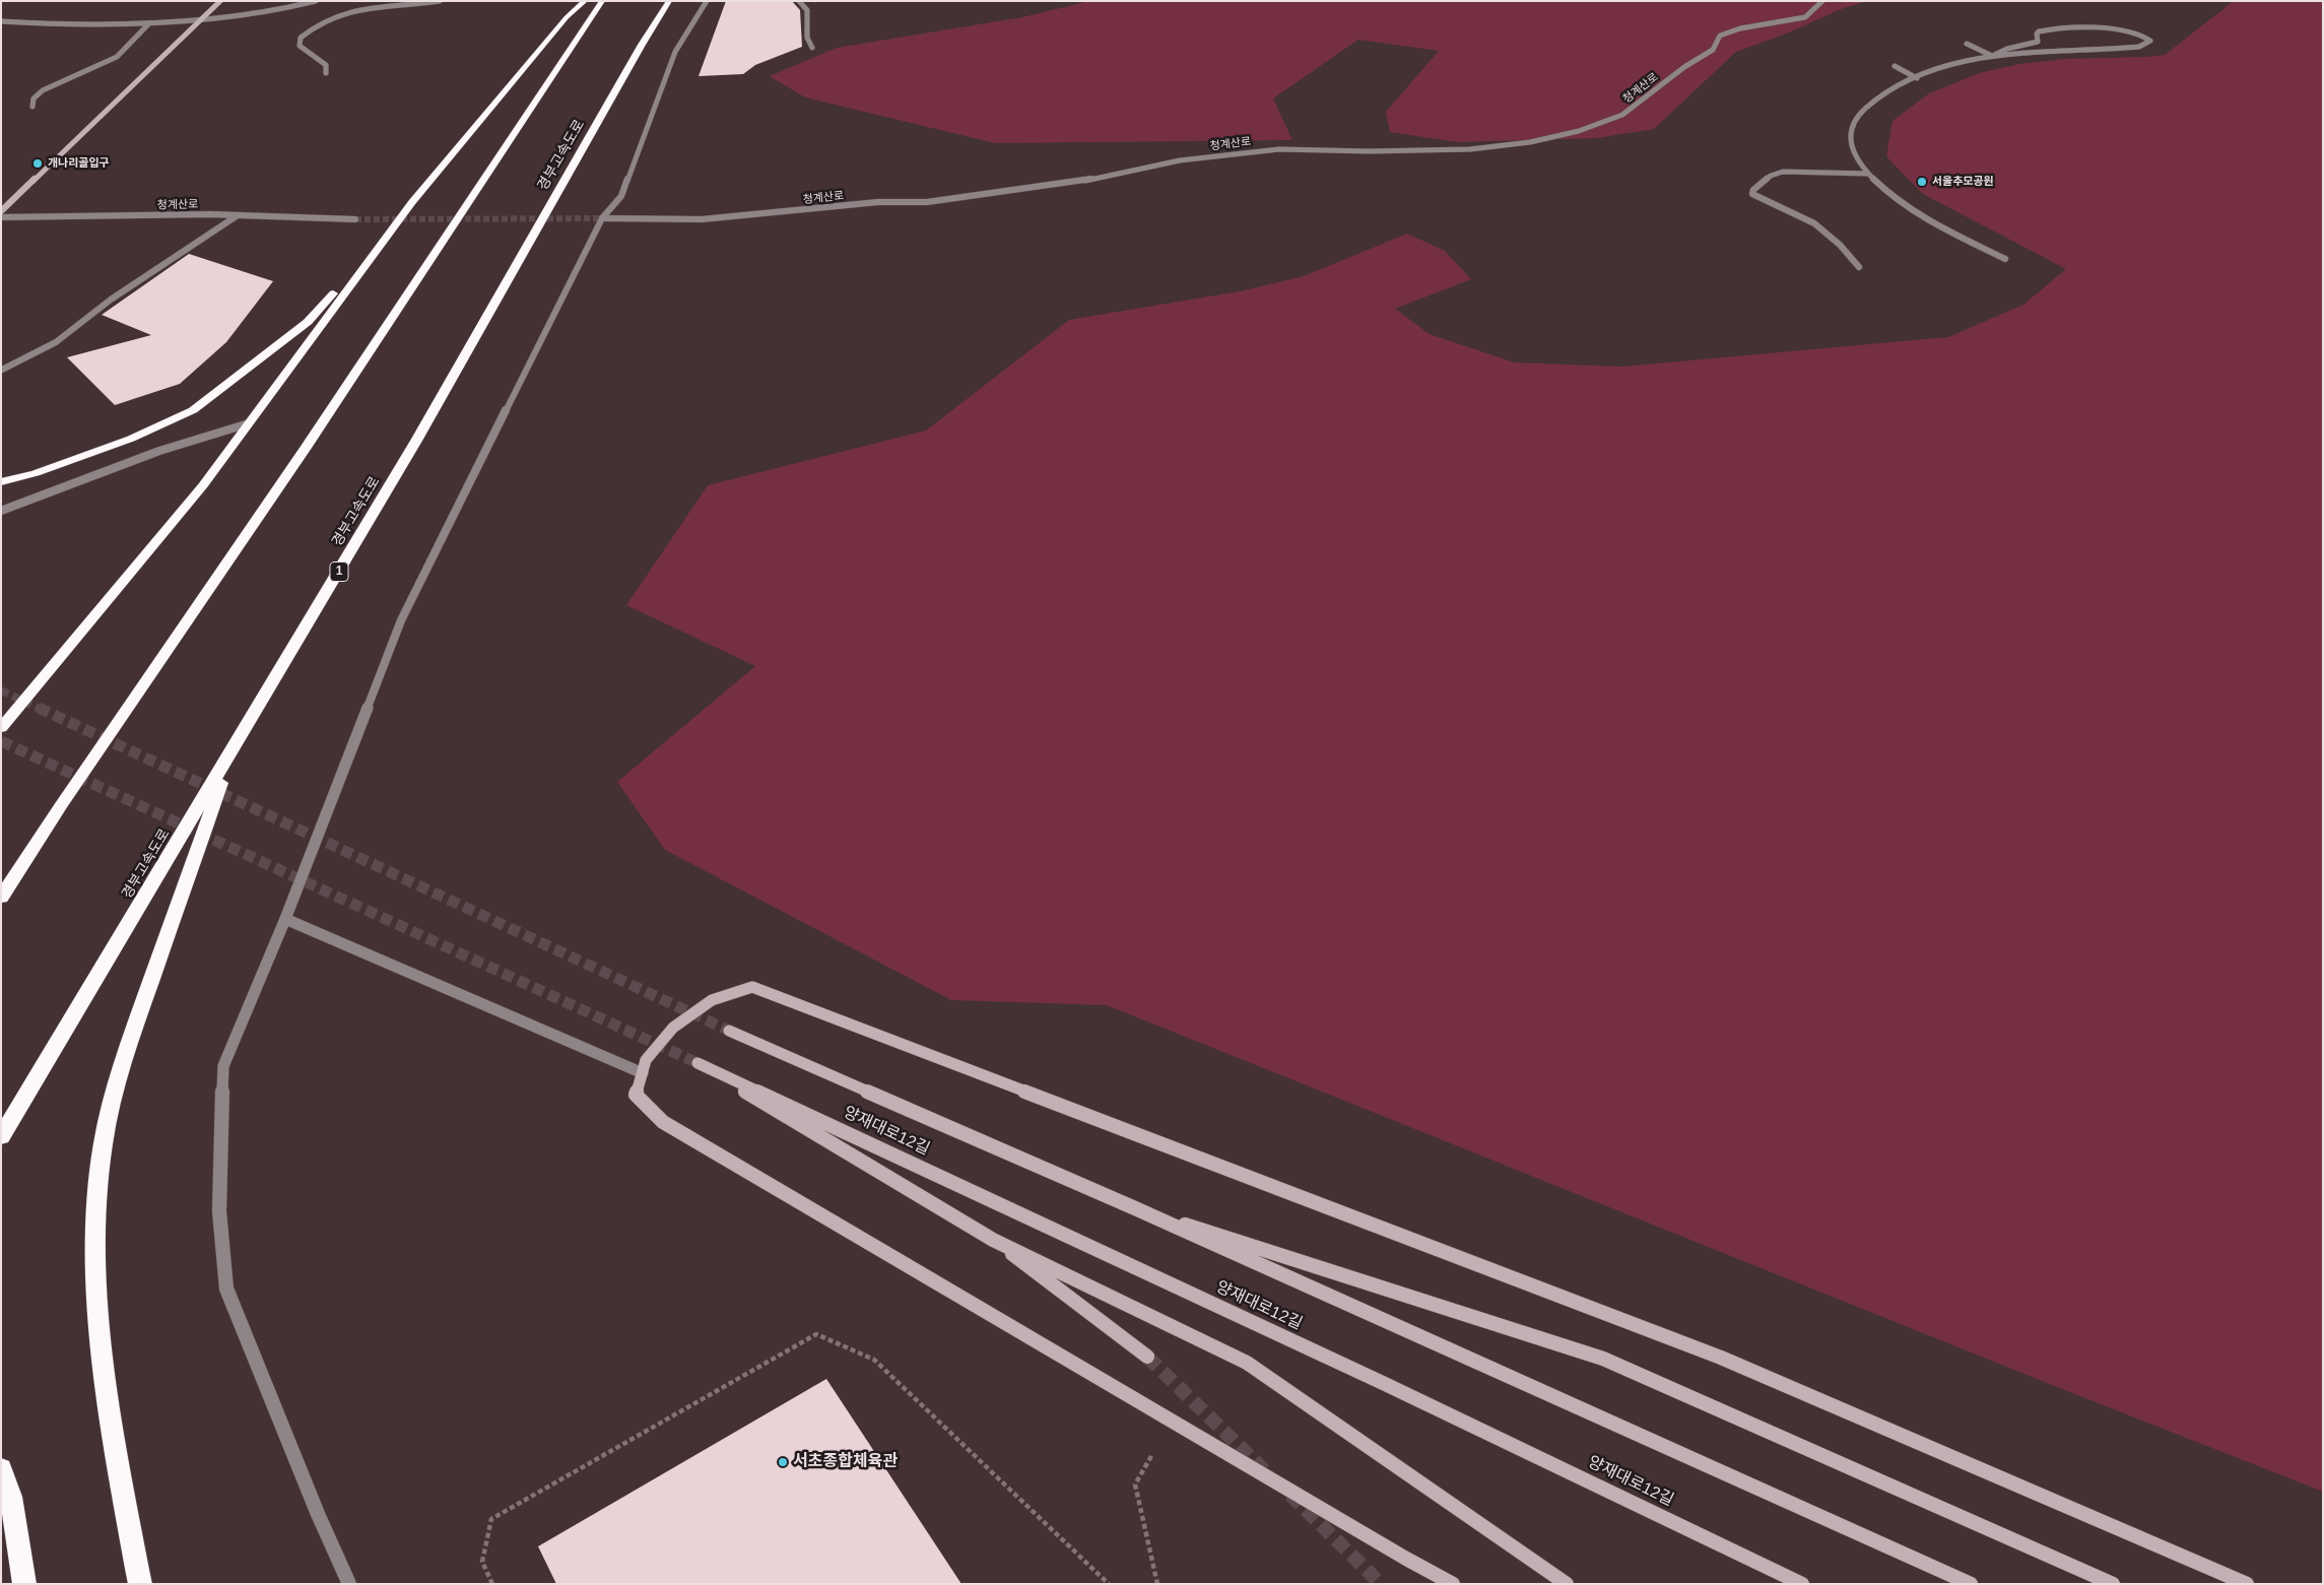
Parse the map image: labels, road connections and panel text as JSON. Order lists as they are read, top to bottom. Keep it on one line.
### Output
{"streets":{"highway":["경부고속도로","1"],"main road":["양재대로12길"],"street":["청계산로"]},"places":["개나리골입구","서울추모공원","서초종합체육관"]}
